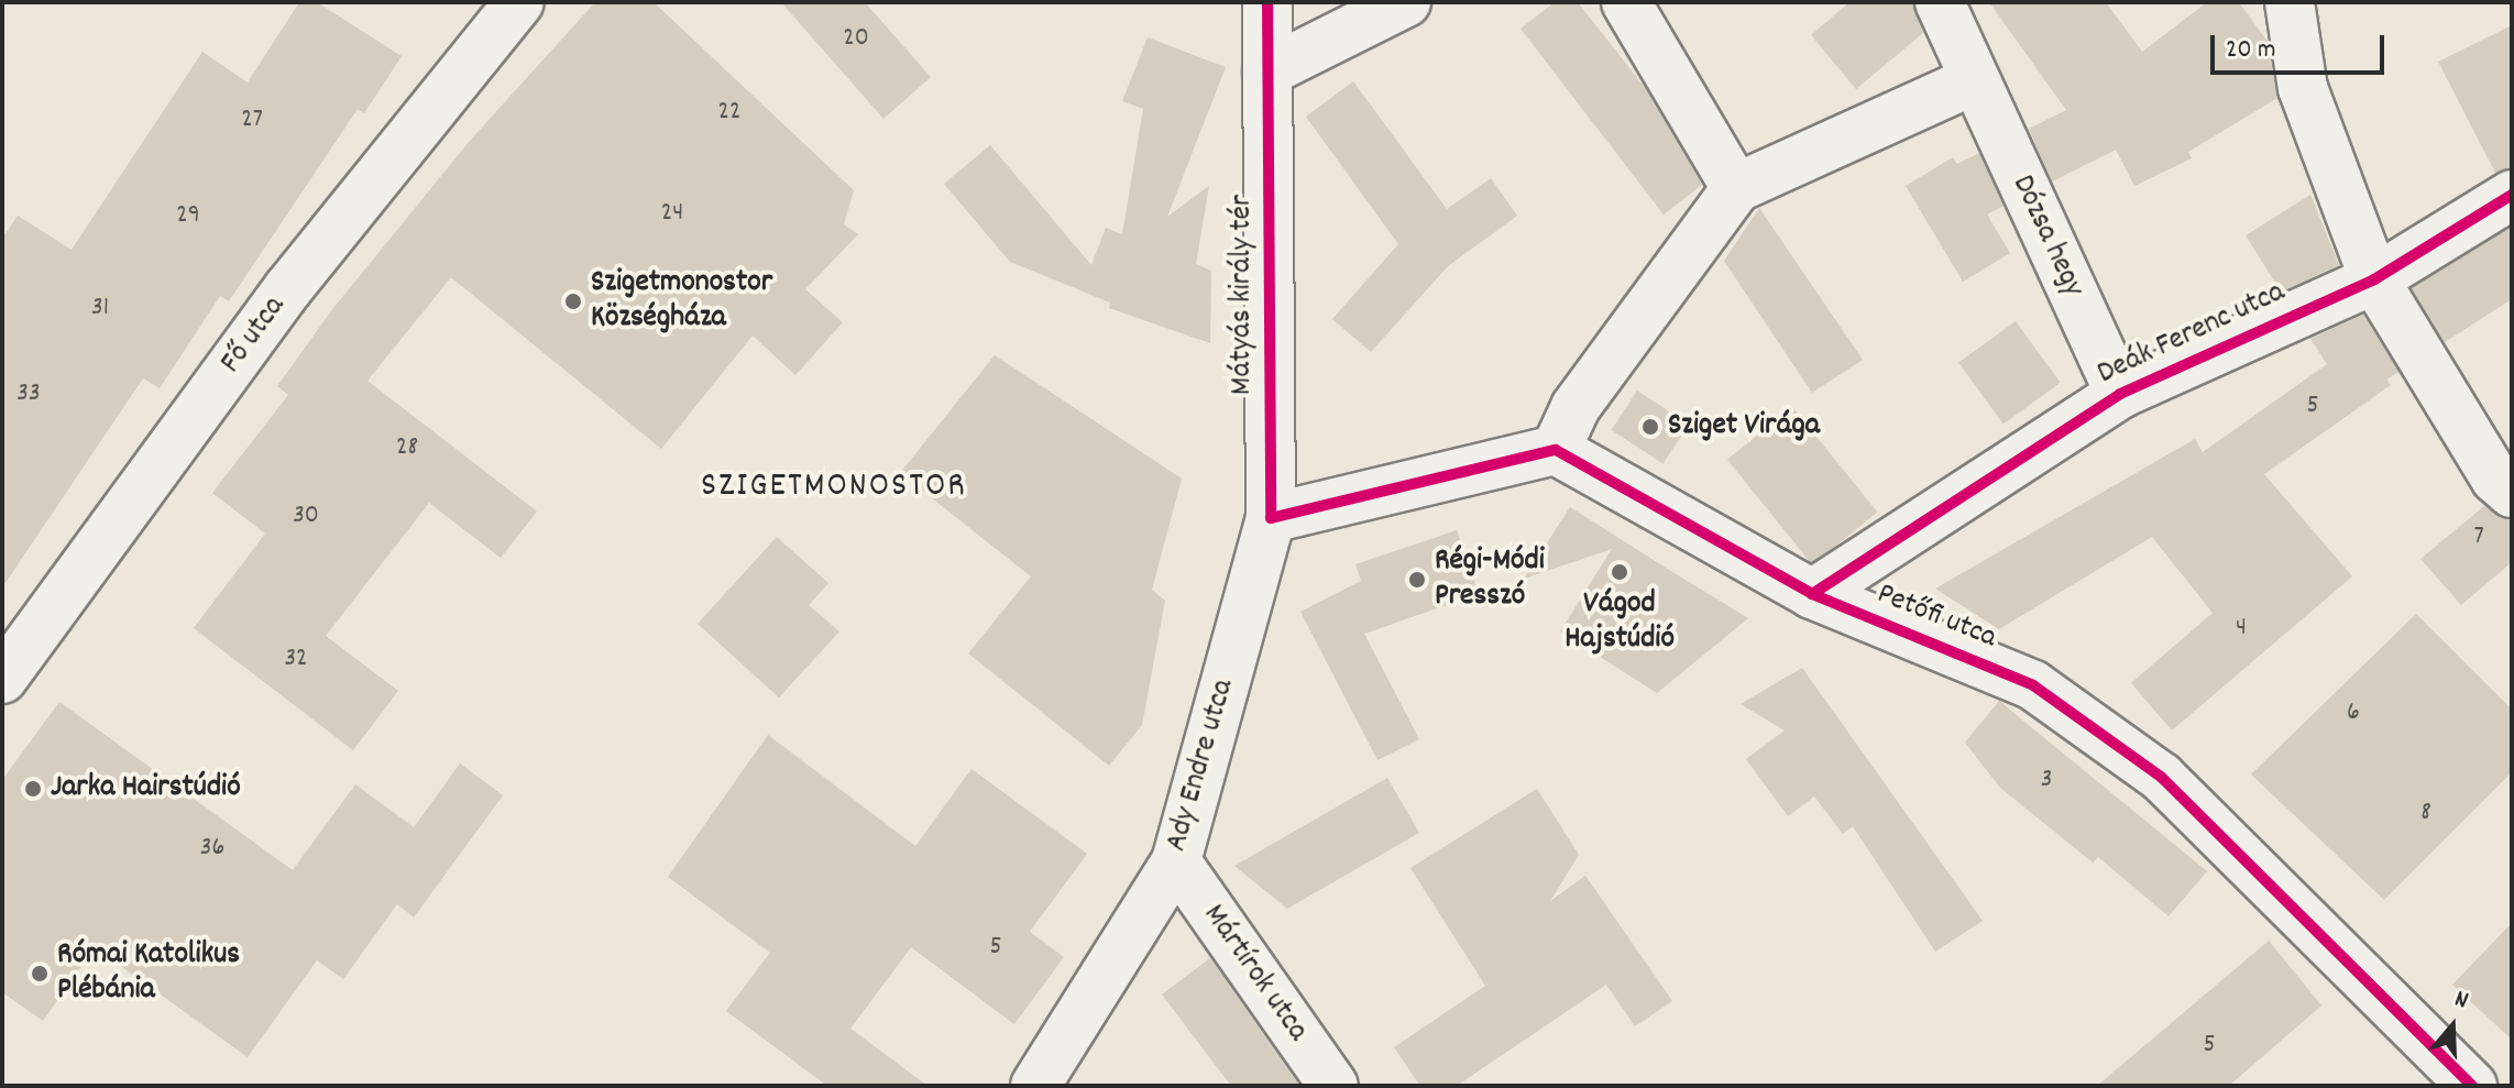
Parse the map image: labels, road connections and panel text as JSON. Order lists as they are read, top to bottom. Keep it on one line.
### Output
{"streets":{"street":["Dózsa hegy","Mátyás király tér","Deák Ferenc utca","Fő utca","Petőfi utca","Ady Endre utca","Mártírok utca"]},"crossings":[["Dózsa hegy","Deák Ferenc utca"],["Mátyás király tér","Ady Endre utca"],["Deák Ferenc utca","Petőfi utca"],["Ady Endre utca","Mártírok utca"]],"districts":["SZIGETMONOSTOR"],"places":["Szigetmonostor Községháza","Sziget Virága","Vágod Hajstúdió","Régi-Módi Presszó","Jarka Hairstúdió","Római Katolikus Plébánia"],"house_numbers":["20","22","27","24","29","31","33","5","28","30","7","4","32","6","3","8","36","5","5"],"scale_bar":"20 m","north":"top"}
